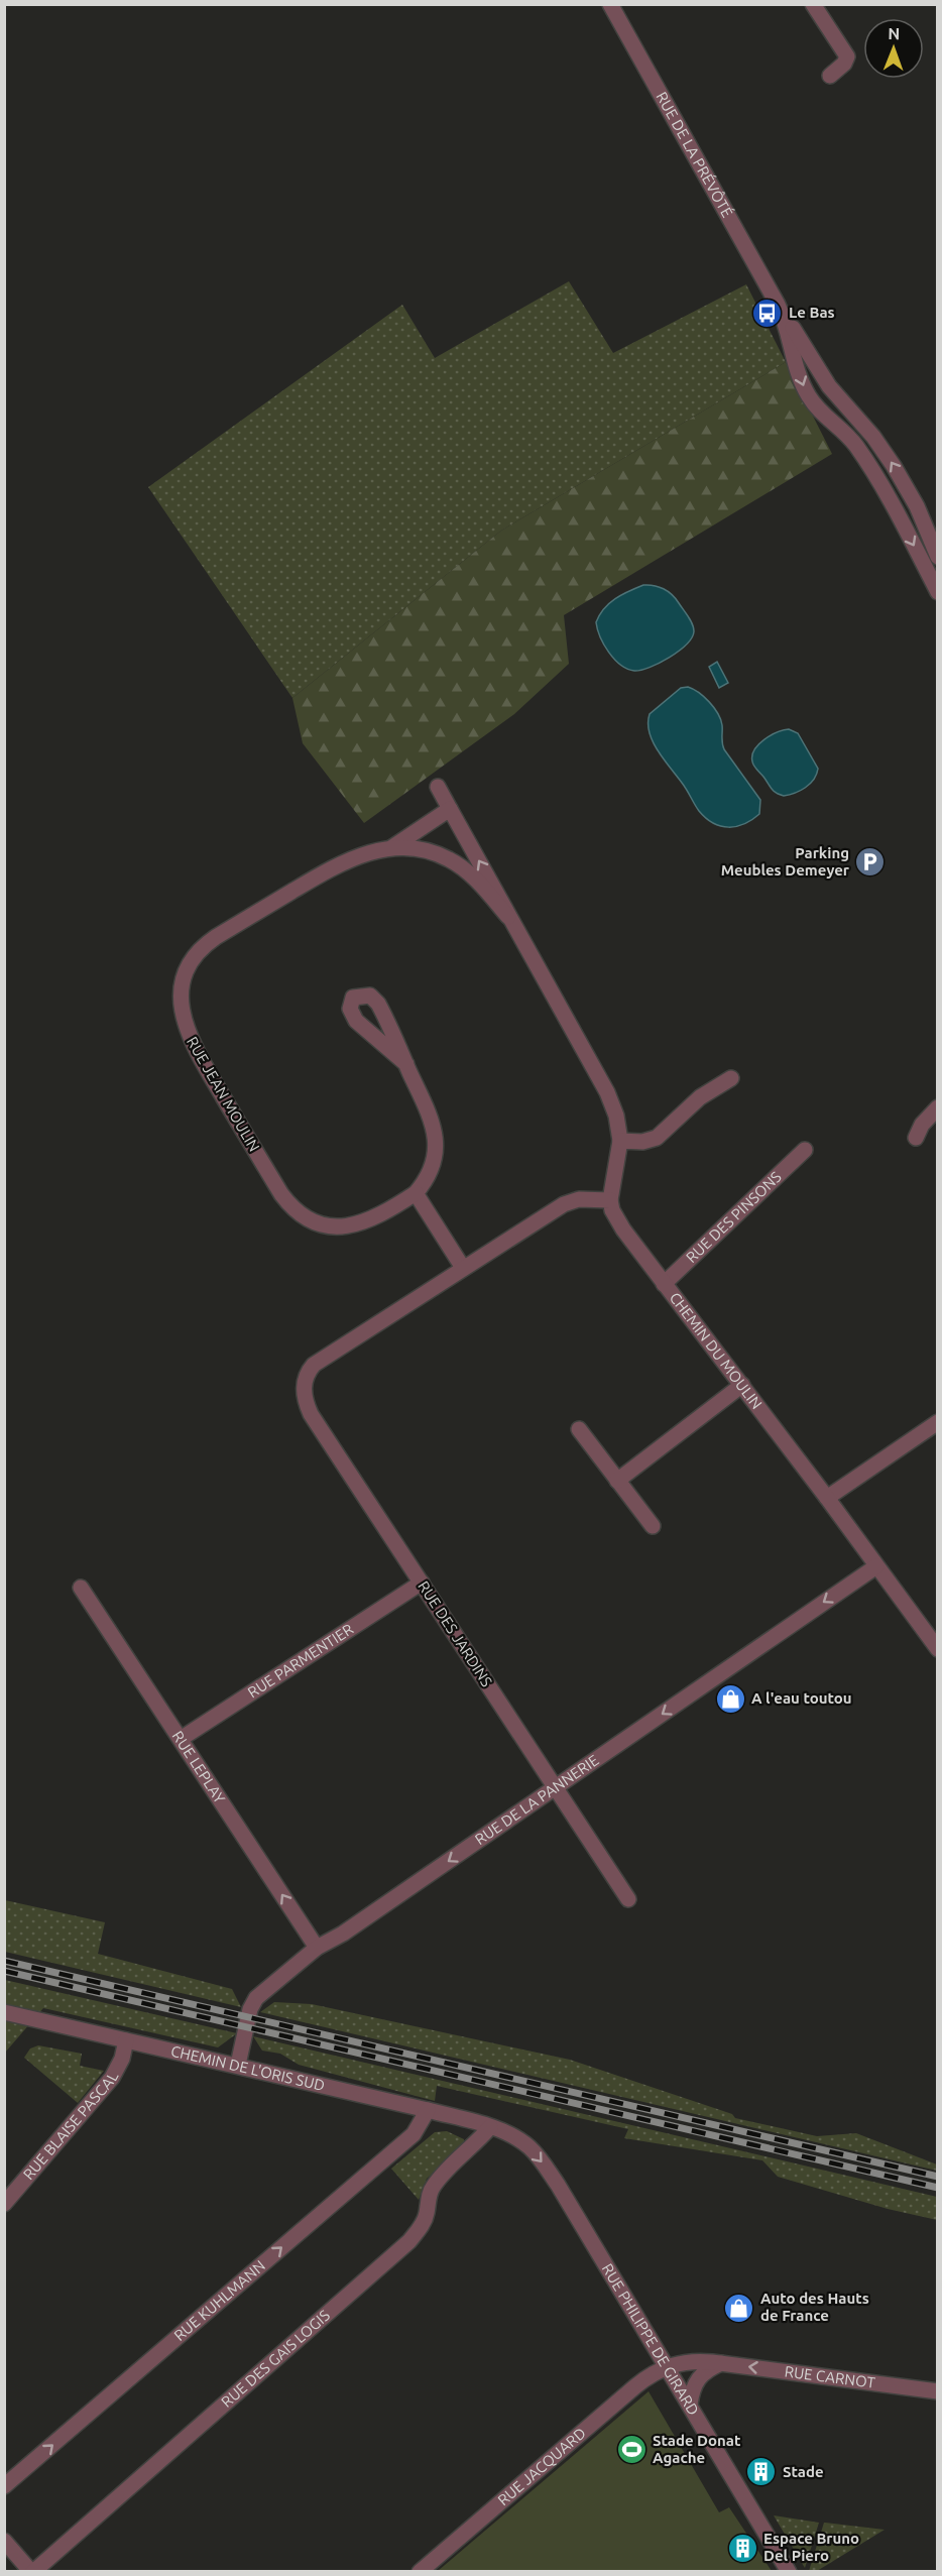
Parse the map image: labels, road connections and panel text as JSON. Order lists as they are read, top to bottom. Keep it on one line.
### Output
{"streets":{"street":["RUE DE LA PRÉVÔTÉ","RUE JEAN MOULIN","RUE DES PINSONS","CHEMIN DU MOULIN","RUE DES JARDINS","RUE PARMENTIER","RUE LEPLAY","RUE DE LA PANNERIE","CHEMIN DE L'ORIS SUD","RUE BLAISE PASCAL","RUE KUHLMANN","RUE PHILIPPE DE GIRARD","RUE DES GAIS LOGIS","RUE CARNOT","RUE JACQUARD"]},"crossings":[["RUE DES PINSONS","CHEMIN DU MOULIN"],["CHEMIN DU MOULIN","RUE DE LA PANNERIE"],["RUE DES JARDINS","RUE PARMENTIER"],["RUE DES JARDINS","RUE DE LA PANNERIE"],["RUE PARMENTIER","RUE LEPLAY"],["RUE LEPLAY","RUE DE LA PANNERIE"],["RUE DE LA PANNERIE","CHEMIN DE L'ORIS SUD"],["CHEMIN DE L'ORIS SUD","RUE BLAISE PASCAL"],["CHEMIN DE L'ORIS SUD","RUE KUHLMANN"],["CHEMIN DE L'ORIS SUD","RUE PHILIPPE DE GIRARD"],["CHEMIN DE L'ORIS SUD","RUE DES GAIS LOGIS"],["RUE PHILIPPE DE GIRARD","RUE DES GAIS LOGIS"],["RUE PHILIPPE DE GIRARD","RUE CARNOT"],["RUE PHILIPPE DE GIRARD","RUE JACQUARD"],["RUE CARNOT","RUE JACQUARD"]],"one_way":["RUE LEPLAY","RUE DE LA PANNERIE","RUE KUHLMANN","RUE PHILIPPE DE GIRARD","RUE CARNOT"],"places":{"bus stop":["Le Bas"],"parking":["Parking Meubles Demeyer"],"shop":["A l'eau toutou","Auto des Hauts de France"],"sports":["Stade Donat Agache"],"building":["Stade","Espace Bruno Del Piero"]},"north":"top"}
